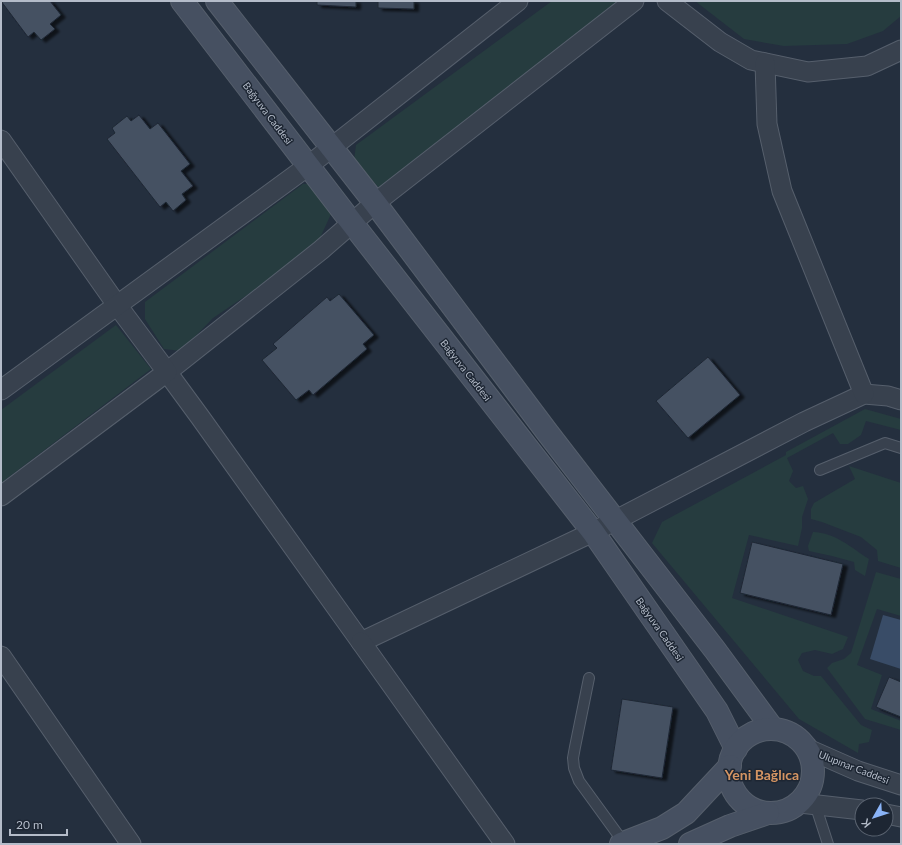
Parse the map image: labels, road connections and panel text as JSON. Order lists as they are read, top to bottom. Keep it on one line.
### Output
{"streets":{"street":["Bağyuva Caddesi","Ulupınar Caddesi"]},"crossings":[["Bağyuva Caddesi","Ulupınar Caddesi"]],"districts":["Yeni Bağlıca"],"scale_bar":"20 m","north":"bottom left"}
